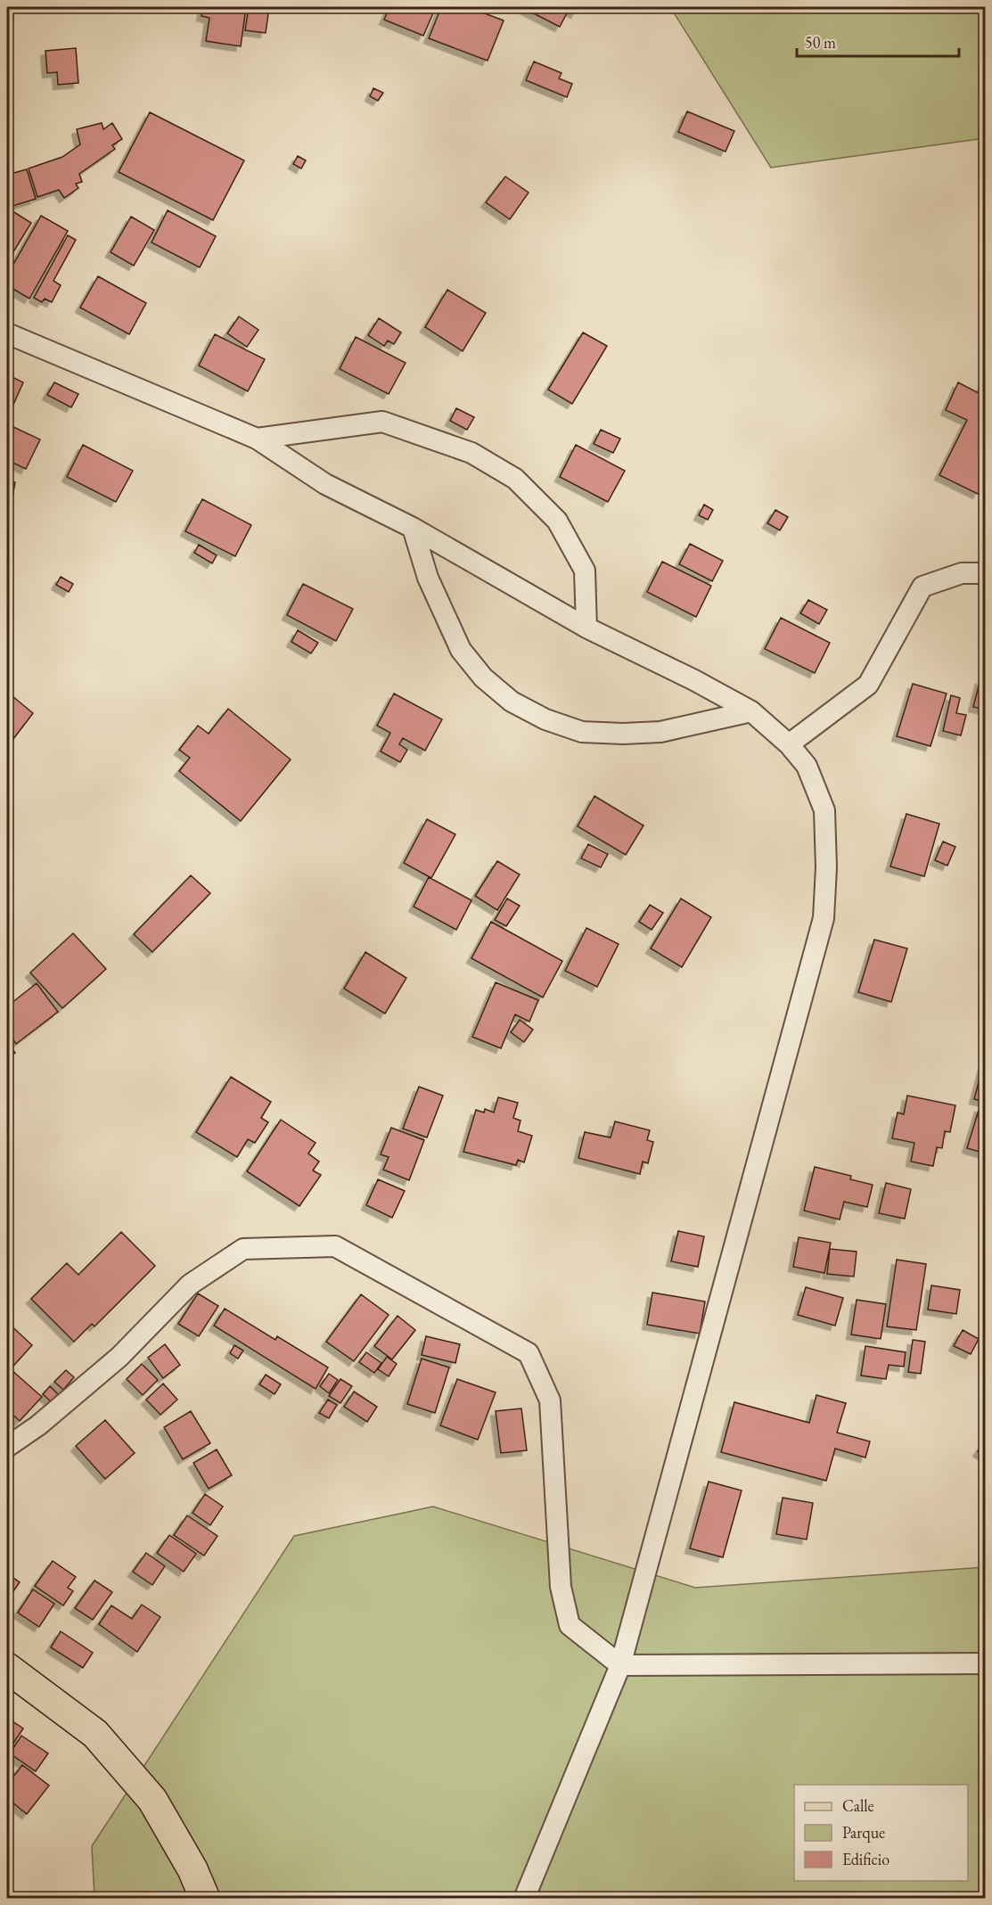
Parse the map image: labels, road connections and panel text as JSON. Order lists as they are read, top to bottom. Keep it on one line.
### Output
{"legend":["Calle","Parque","Edificio"],"scale_bar":"50 m"}
